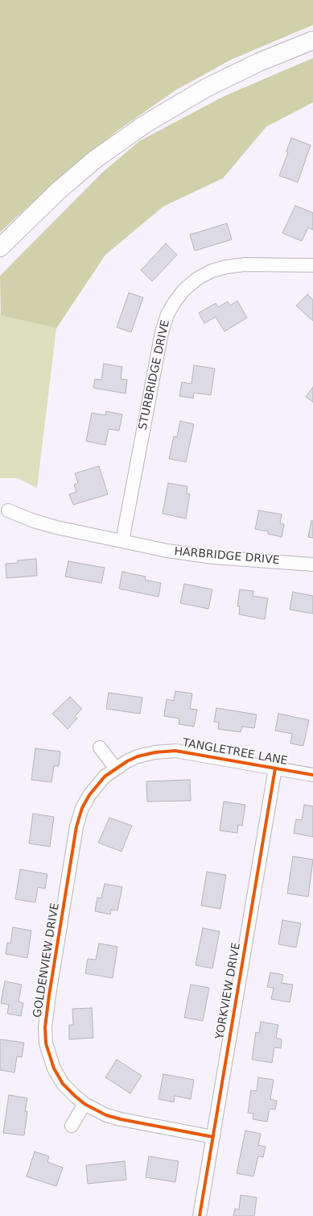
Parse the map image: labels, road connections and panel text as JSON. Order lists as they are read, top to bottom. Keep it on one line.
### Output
{"streets":{"street":["STURBRIDGE DRIVE","HARBRIDGE DRIVE","TANGLETREE LANE","GOLDENVIEW DRIVE","YORKVIEW DRIVE"]},"crossings":[["STURBRIDGE DRIVE","HARBRIDGE DRIVE"],["TANGLETREE LANE","GOLDENVIEW DRIVE"],["TANGLETREE LANE","YORKVIEW DRIVE"],["GOLDENVIEW DRIVE","YORKVIEW DRIVE"]]}
